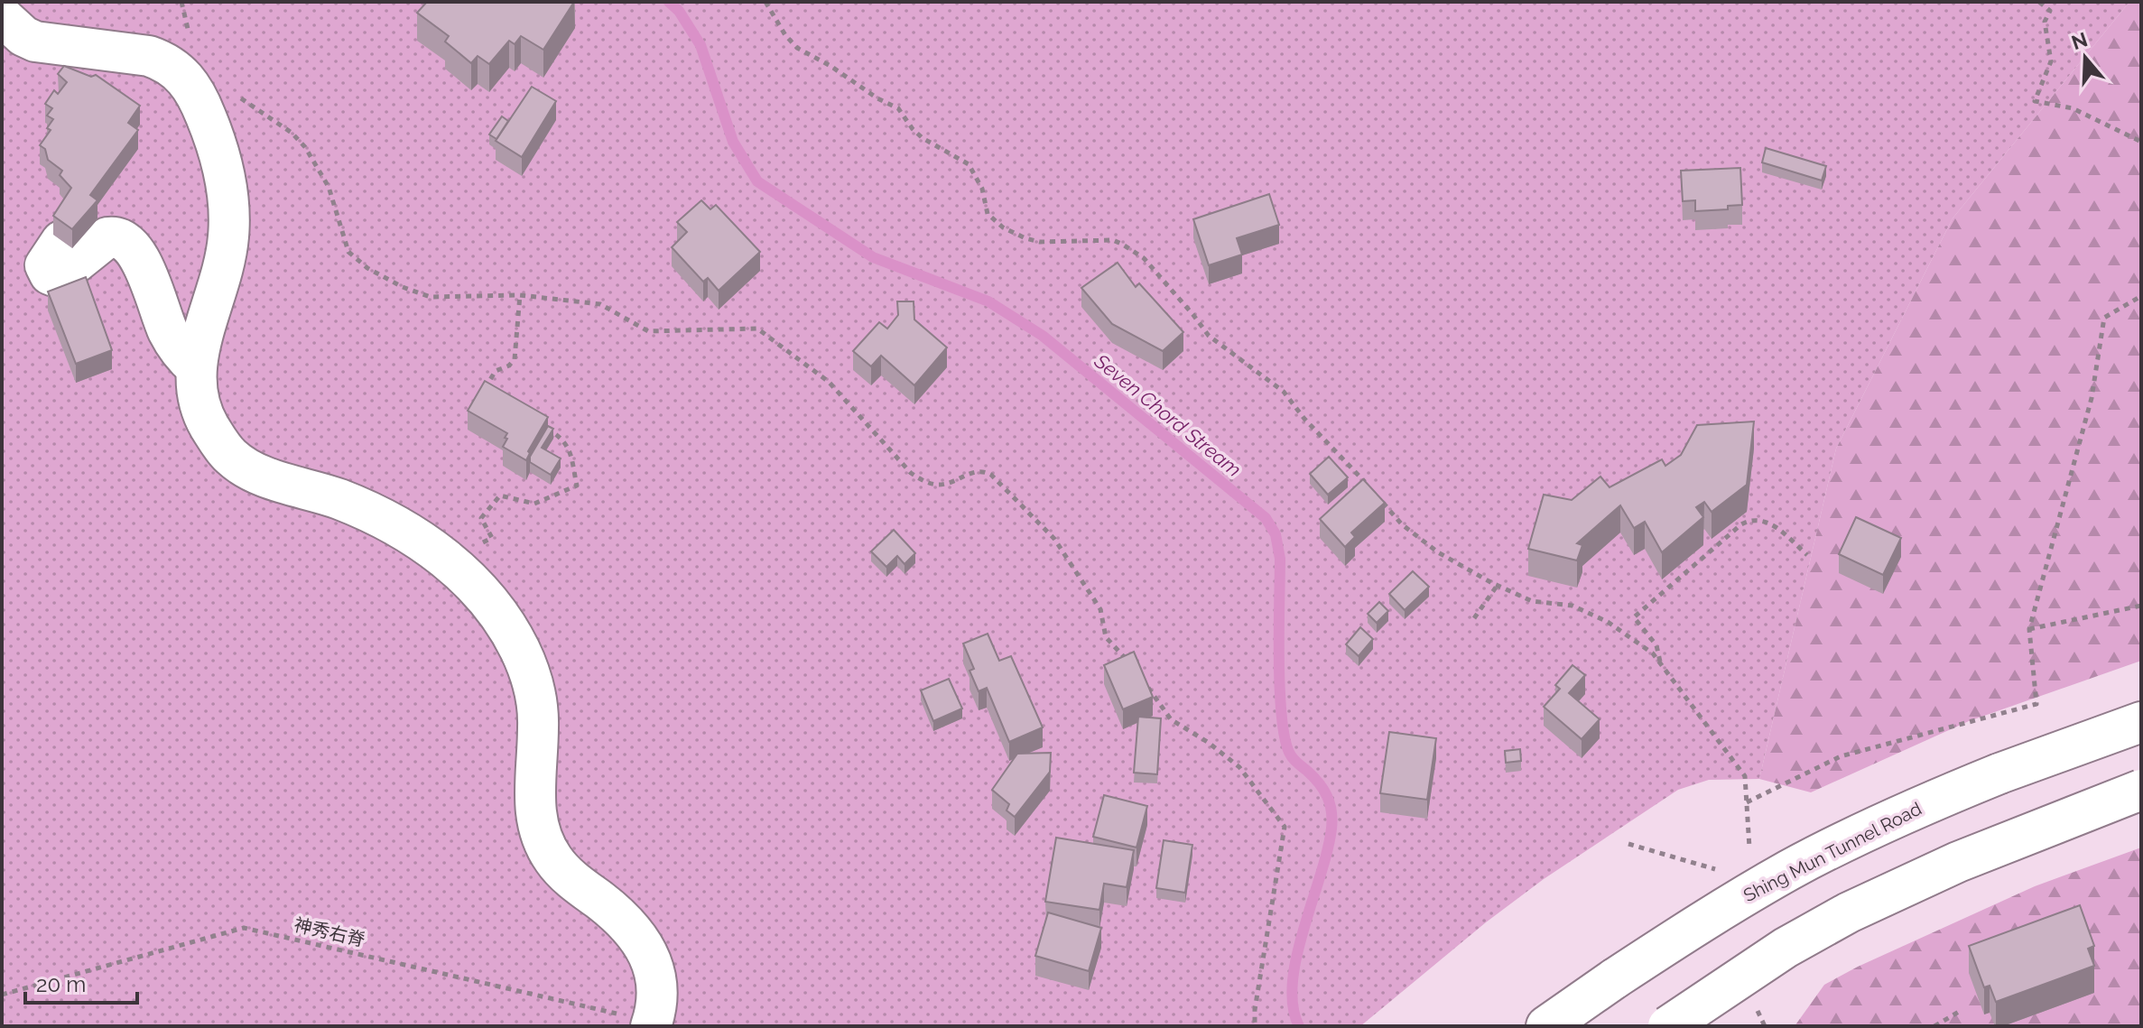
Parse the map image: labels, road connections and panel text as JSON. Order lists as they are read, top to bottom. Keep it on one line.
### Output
{"streets":{"main road":["Shing Mun Tunnel Road"],"path":["神秀右脊"]},"water":["Seven Chord Stream"],"scale_bar":"20 m","north":"top"}
